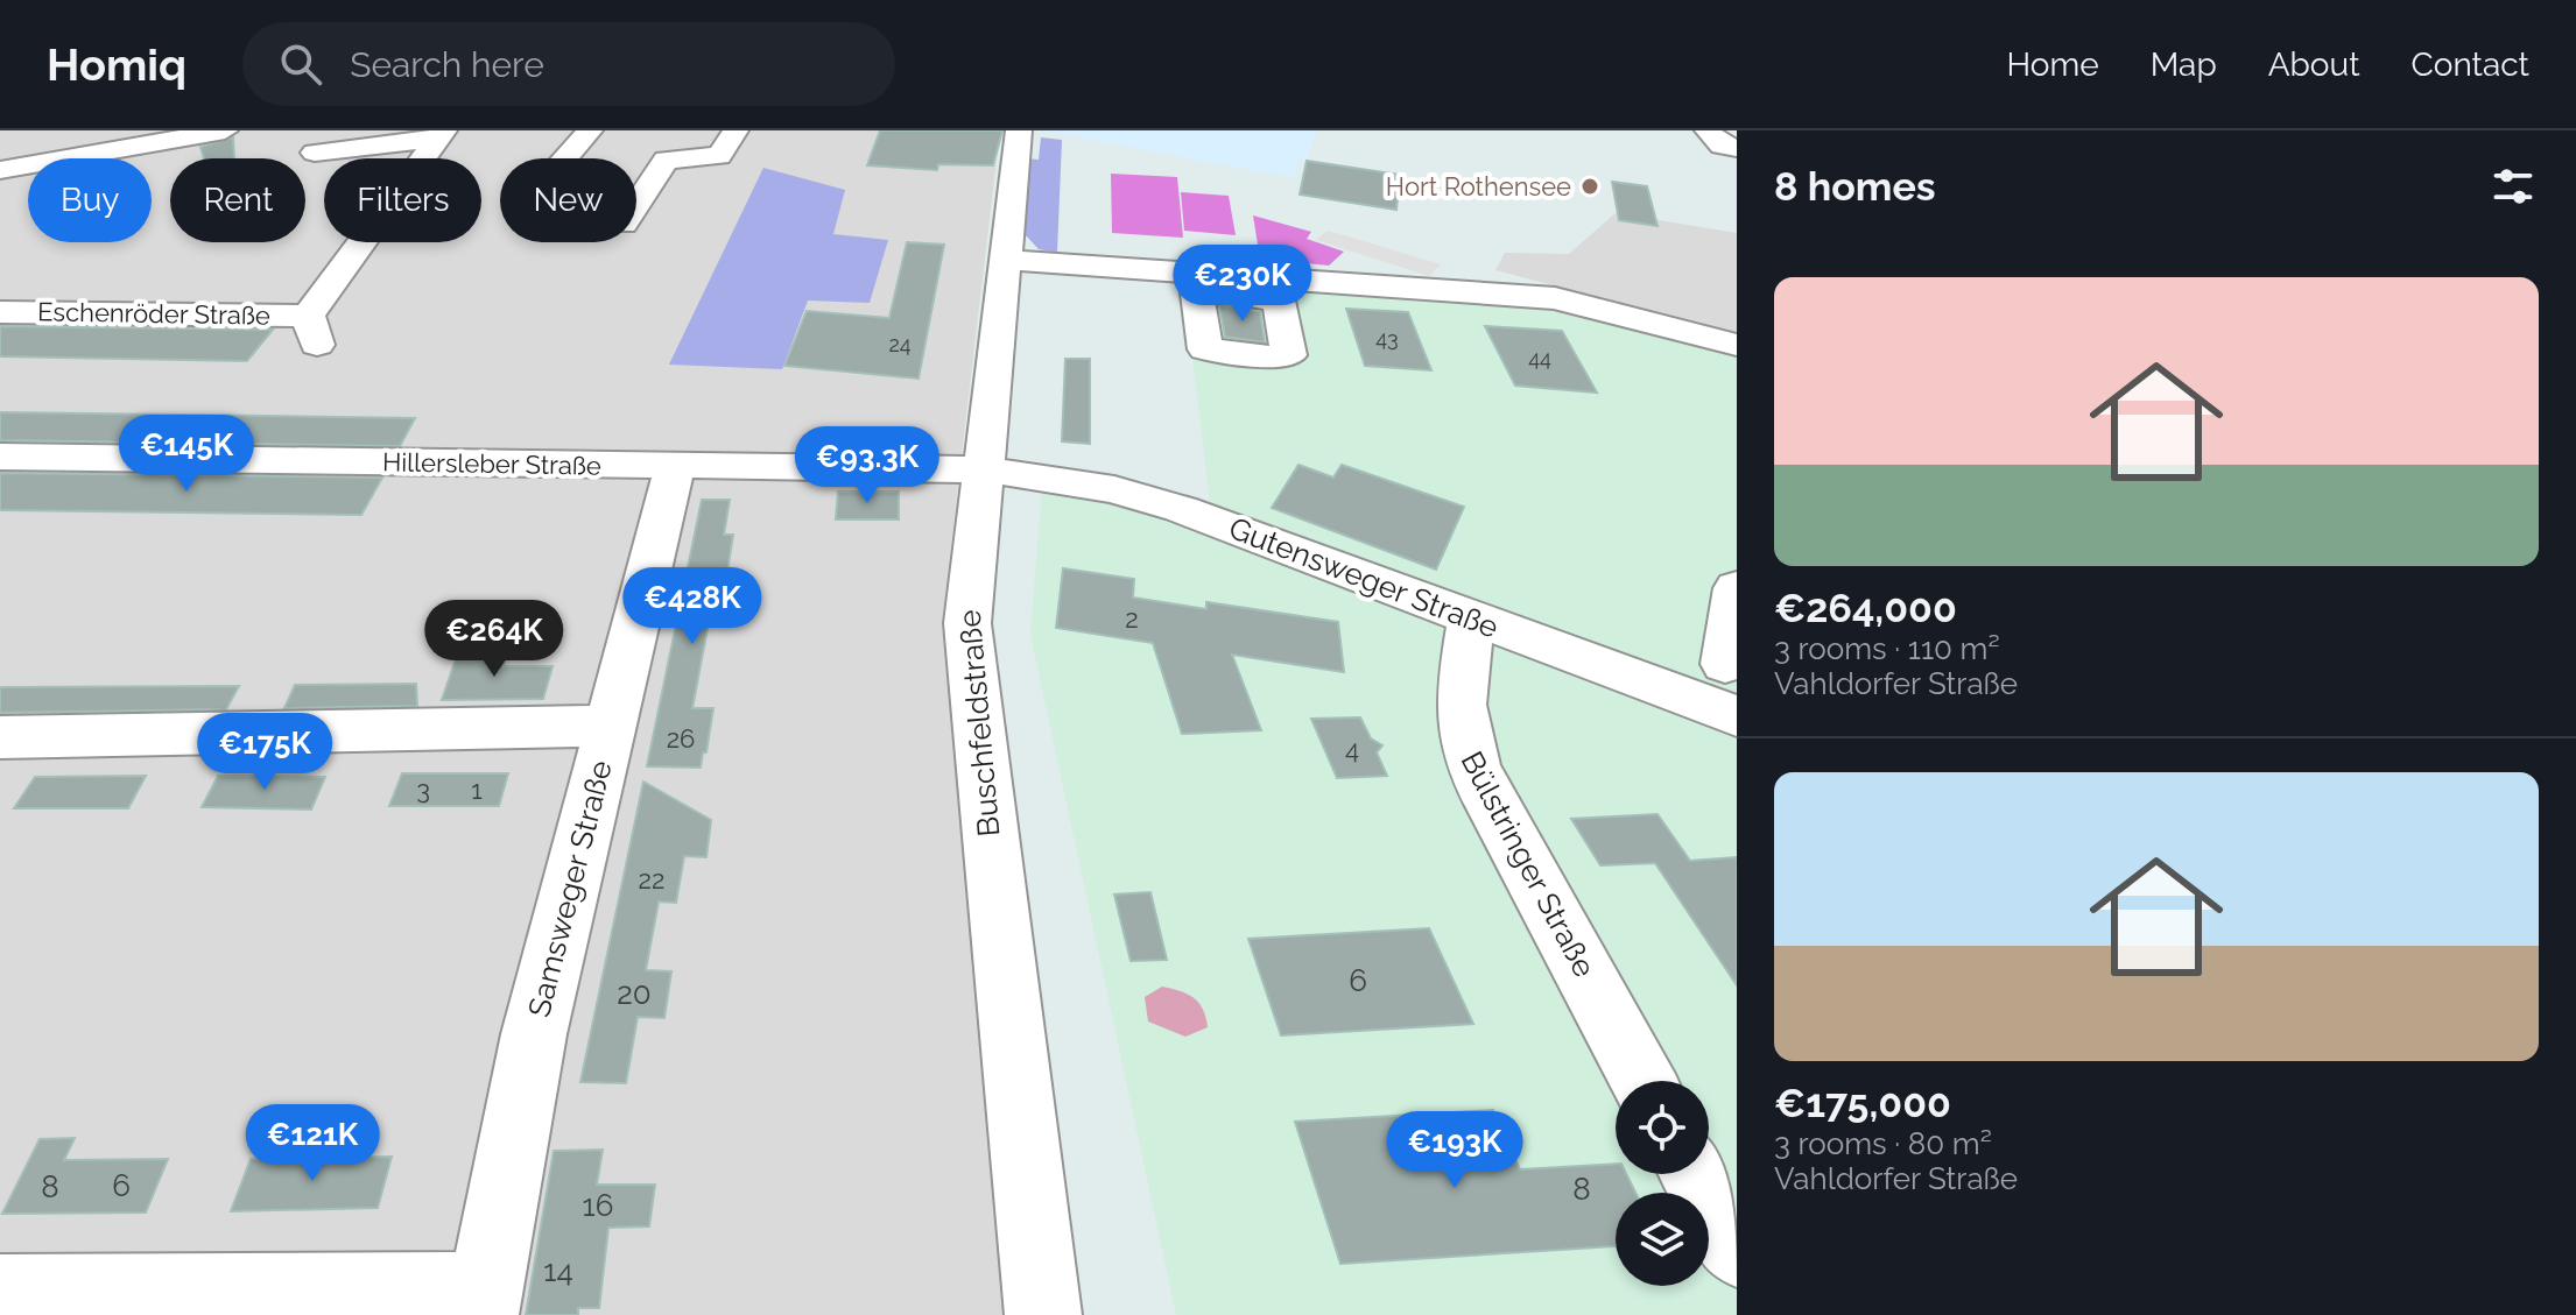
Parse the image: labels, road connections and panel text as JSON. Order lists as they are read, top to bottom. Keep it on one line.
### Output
{"streets":{"street":["Eschenröder Straße","Hillersleber Straße","Gutensweger Straße","Buschfeldstraße","Bülstringer Straße","Samsweger Straße"]},"crossings":[["Hillersleber Straße","Gutensweger Straße"],["Hillersleber Straße","Buschfeldstraße"],["Hillersleber Straße","Samsweger Straße"],["Gutensweger Straße","Buschfeldstraße"],["Gutensweger Straße","Bülstringer Straße"]],"places":["Hort Rothensee"],"house_numbers":["43","24","44","2","26","4","3","1","22","6","20","6","8","8","16","14"],"page":{"header":"Homiq","search":"Search here","nav":["Home","Map","About","Contact"],"heading":"8 homes","chip":["Buy","Rent","Filters","New"],"list":[{"name":"€264,000","note":"3 rooms · 110 m² · Vahldorfer Straße"},{"name":"€175,000","note":"3 rooms · 80 m² · Vahldorfer Straße"}],"price":["€230K","€145K","€93.3K","€428K","€264K","€175K","€121K","€193K"]}}
